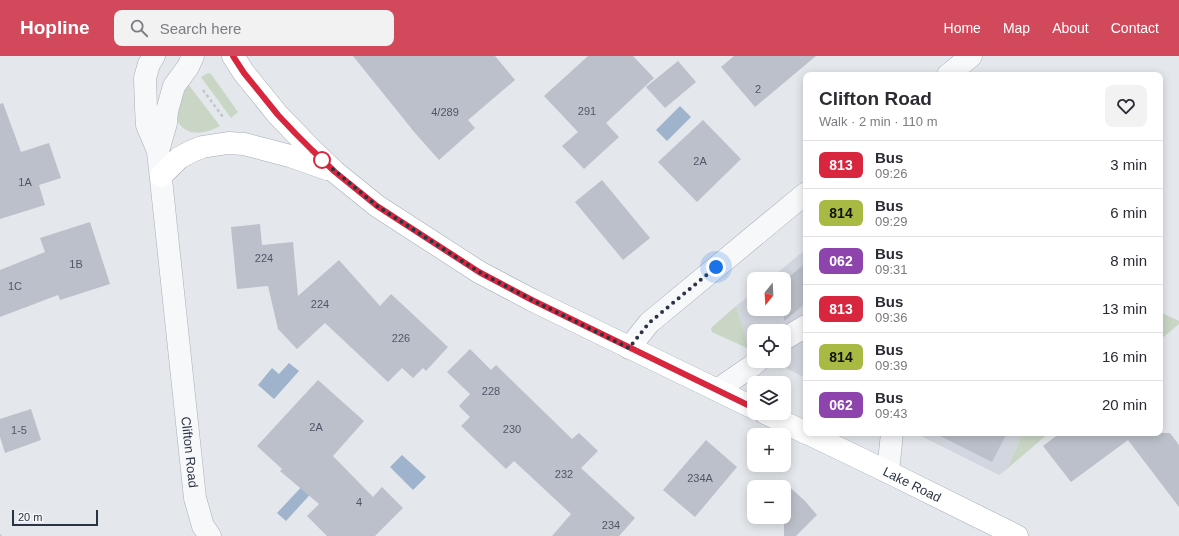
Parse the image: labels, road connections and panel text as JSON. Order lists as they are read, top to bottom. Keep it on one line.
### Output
{"streets":{"main road":["Lake Road"],"street":["Clifton Road"]},"lines":["bus line 813"],"house_numbers":["2","291","4/289","2A","1A","224","1B","1C","224","226","228","2A","230","1-5","232","234A","4","234"],"scale_bar":"20 m","north":"bottom","page":{"header":"Hopline","search":"Search here","nav":["Home","Map","About","Contact"],"heading":["Clifton Road","Walk · 2 min · 110 m"],"list":[{"mark":"813","name":"Bus","note":"09:26","value":"3 min"},{"mark":"814","name":"Bus","note":"09:29","value":"6 min"},{"mark":"062","name":"Bus","note":"09:31","value":"8 min"},{"mark":"813","name":"Bus","note":"09:36","value":"13 min"},{"mark":"814","name":"Bus","note":"09:39","value":"16 min"},{"mark":"062","name":"Bus","note":"09:43","value":"20 min"}],"map_buttons":["+","−"],"scale":"20 m"}}
